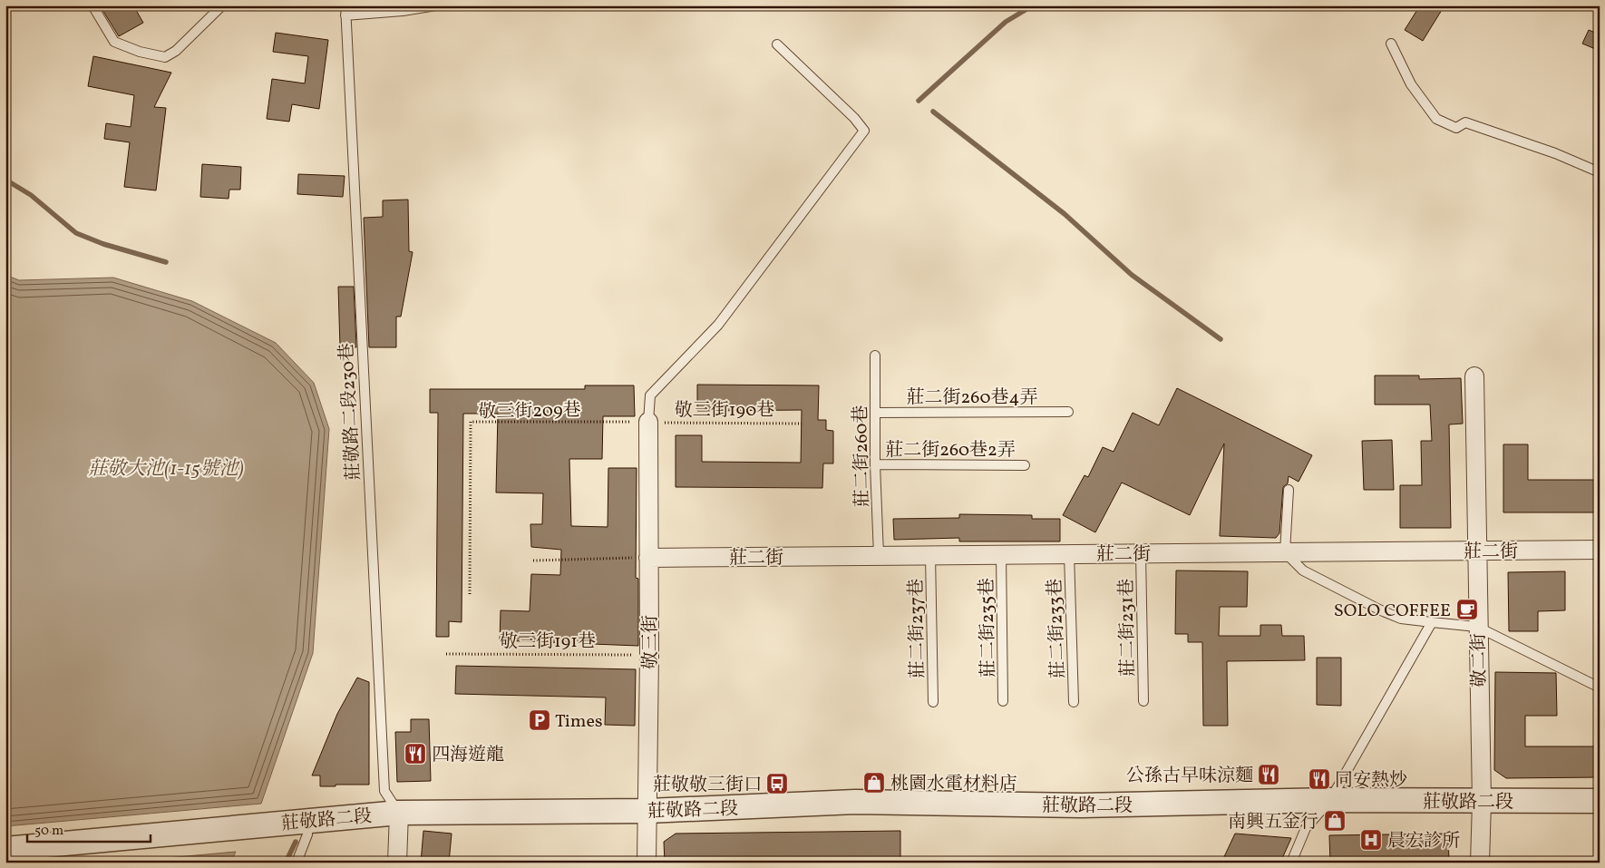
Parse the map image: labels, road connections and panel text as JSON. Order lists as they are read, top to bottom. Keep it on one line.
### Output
{"streets":{"street":["莊二街","敬三街","敬二街","莊敬路二段"],"lane":["莊二街260巷4弄","莊敬路二段230巷","莊二街260巷2弄","莊二街260巷","莊二街235巷","莊二街231巷","莊二街237巷","莊二街233巷"],"path":["敬三街190巷","敬三街209巷","敬三街191巷"]},"crossings":[["莊二街260巷4弄","莊二街260巷"],["敬三街190巷","敬三街209巷"],["敬三街190巷","敬三街"],["敬三街209巷","敬三街"],["莊敬路二段230巷","莊敬路二段"],["莊二街260巷2弄","莊二街260巷"],["莊二街260巷","莊二街"],["莊二街","莊二街235巷"],["莊二街","莊二街231巷"],["莊二街","莊二街237巷"],["莊二街","莊二街233巷"],["莊二街","敬三街"],["莊二街","敬二街"],["敬三街191巷","敬三街"],["敬三街","莊敬路二段"],["敬二街","莊敬路二段"]],"water":["莊敬大池(1-15號池)"],"places":{"cafe":["SOLO COFFEE"],"parking":["Times"],"restaurant":["四海遊龍","公孫古早味涼麵","同安熱炒"],"shop":["桃園水電材料店","南興五金行"],"bus stop":["莊敬敬三街口"],"hospital":["晨宏診所"]},"scale_bar":"50 m"}
